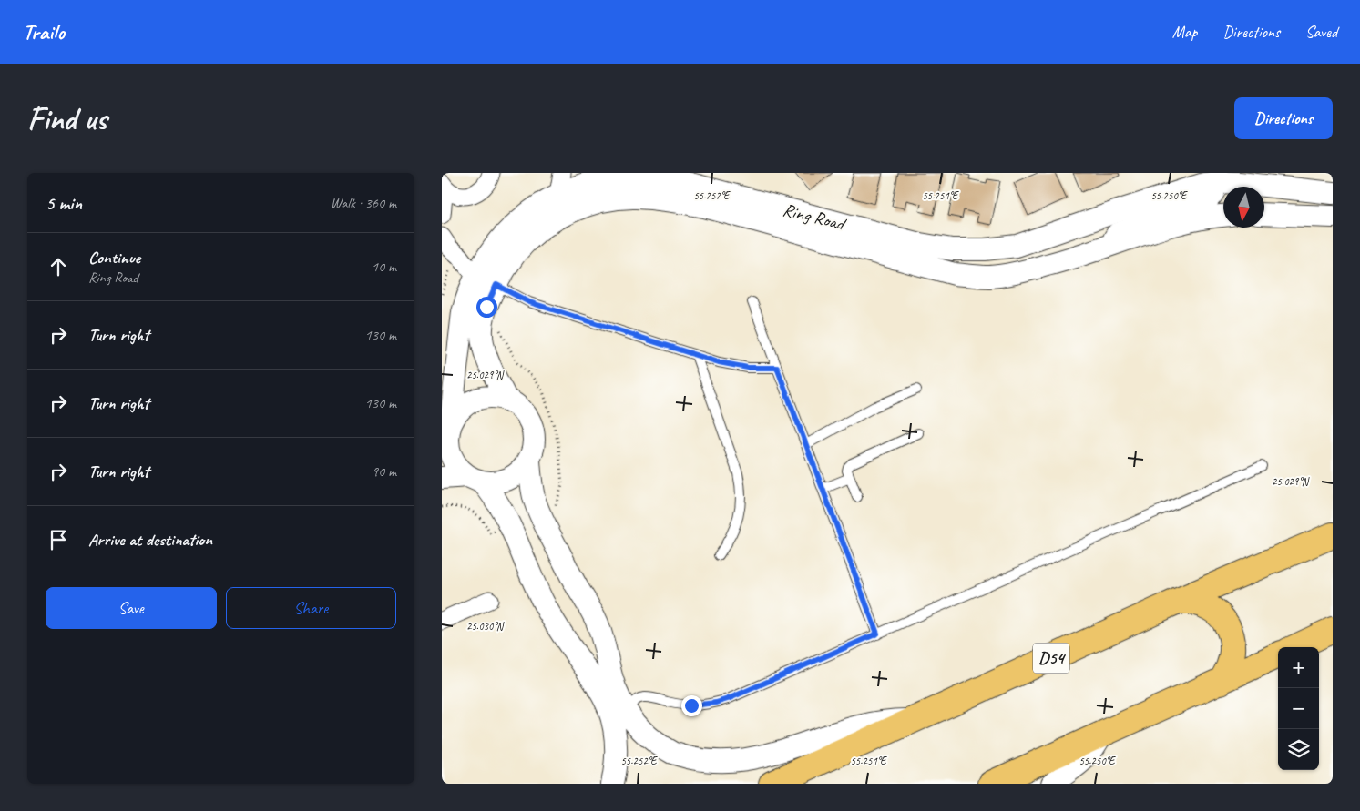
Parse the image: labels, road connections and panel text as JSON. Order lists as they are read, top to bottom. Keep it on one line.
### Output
{"streets":{"main road":["D54"],"street":["Ring Road"]},"north":"bottom","page":{"header":"Trailo","nav":["Map","Directions","Saved"],"buttons":["Directions",["Save","Share"]],"title":"Find us","heading":["5 min","Walk · 360 m"],"list":[["Continue","Ring Road","10 m"],["Turn right","130 m"],["Turn right","130 m"],["Turn right","90 m"],"Arrive at destination"],"map_buttons":["+","−"]},"coordinates":["55.252°E","55.251°E","55.250°E","25.029°N","25.030°N"]}
